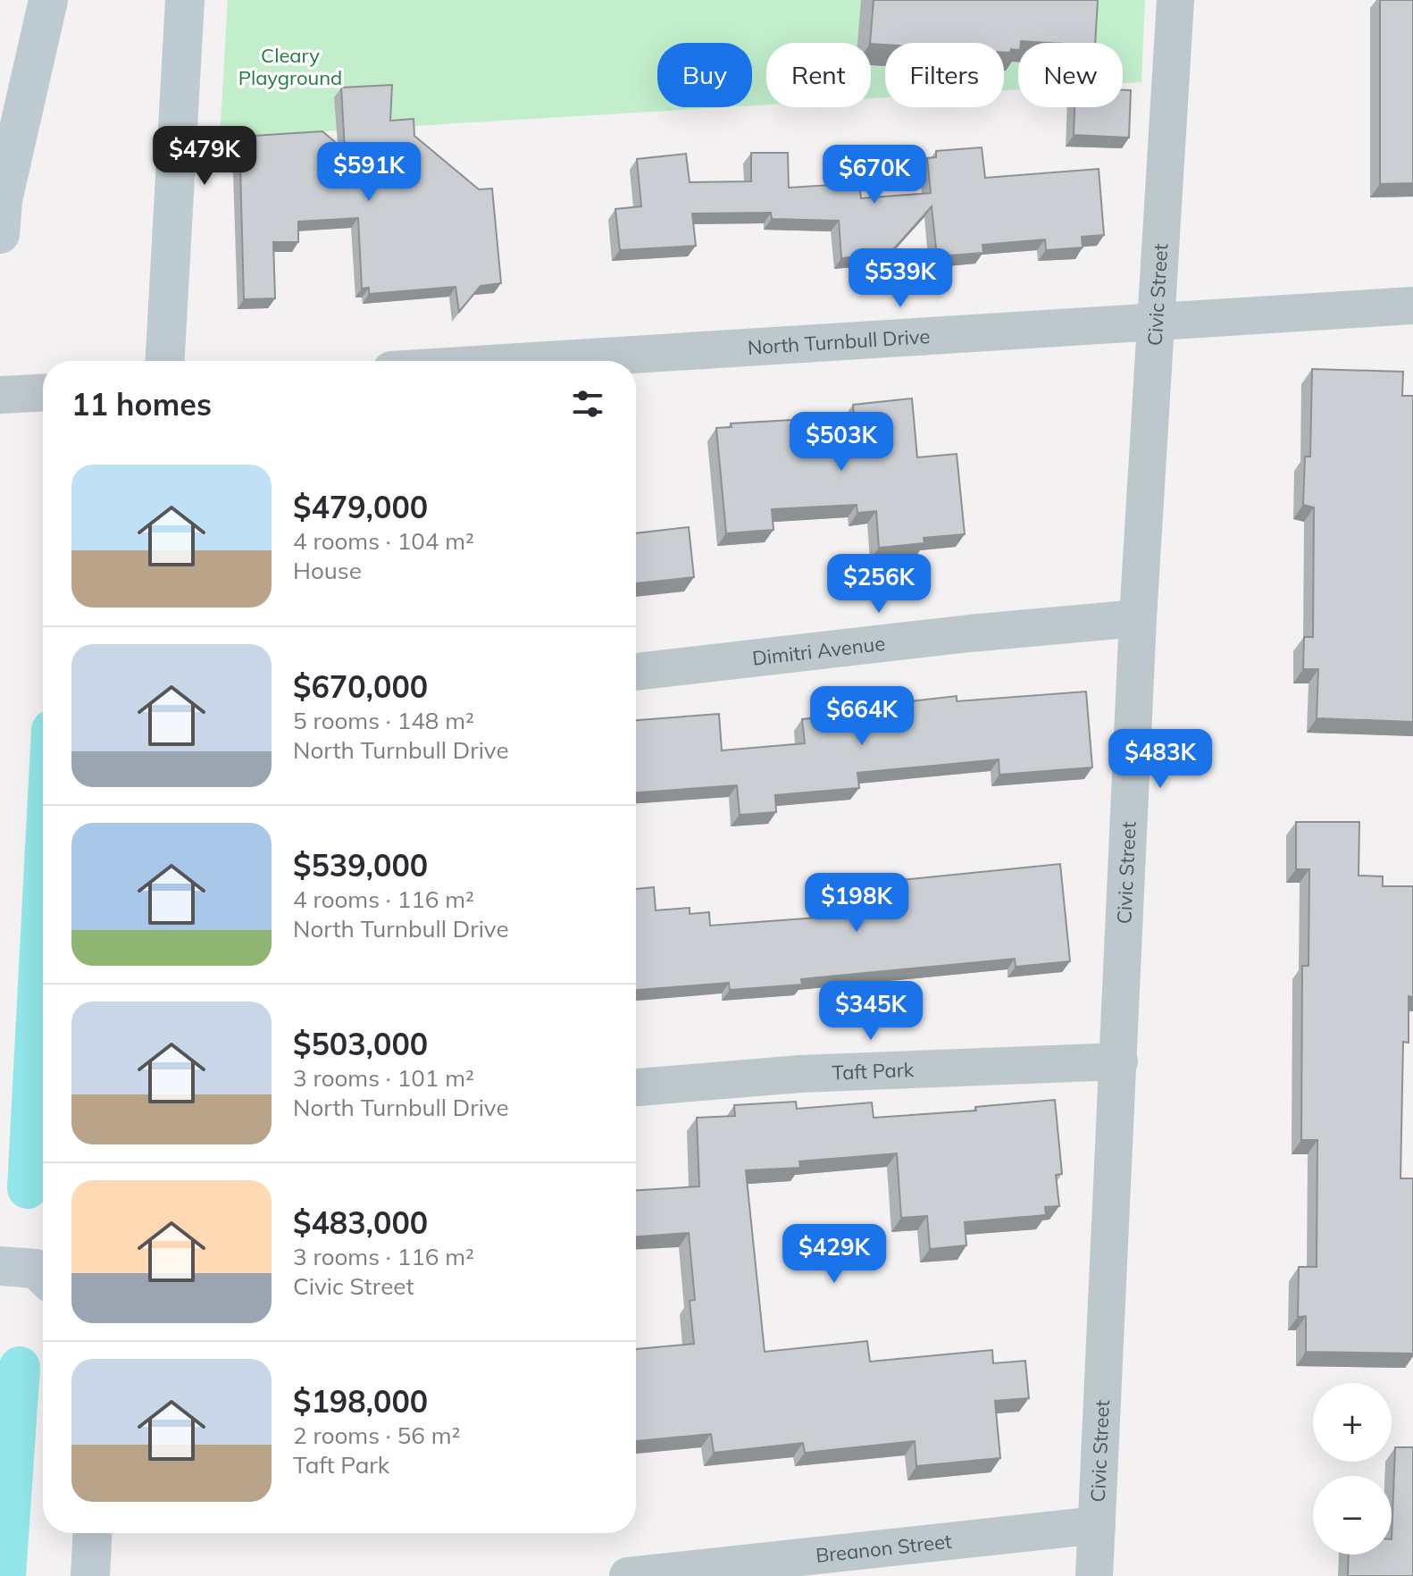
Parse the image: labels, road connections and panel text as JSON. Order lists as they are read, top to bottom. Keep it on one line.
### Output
{"streets":{"street":["Civic Street","North Turnbull Drive","Dimitri Avenue","Taft Park","Breanon Street"]},"crossings":[["Civic Street","North Turnbull Drive"],["Civic Street","Dimitri Avenue"],["Civic Street","Taft Park"],["Civic Street","Breanon Street"]],"parks":["Cleary Playground"],"page":{"chip":["Buy","Rent","Filters","New"],"price":["$479K","$591K","$670K","$539K","$503K","$256K","$664K","$483K","$198K","$345K","$429K"],"heading":"11 homes","list":[{"name":"$479,000","note":"4 rooms · 104 m² · House"},{"name":"$670,000","note":"5 rooms · 148 m² · North Turnbull Drive"},{"name":"$539,000","note":"4 rooms · 116 m² · North Turnbull Drive"},{"name":"$503,000","note":"3 rooms · 101 m² · North Turnbull Drive"},{"name":"$483,000","note":"3 rooms · 116 m² · Civic Street"},{"name":"$198,000","note":"2 rooms · 56 m² · Taft Park"}],"map_buttons":["+","−"]}}
